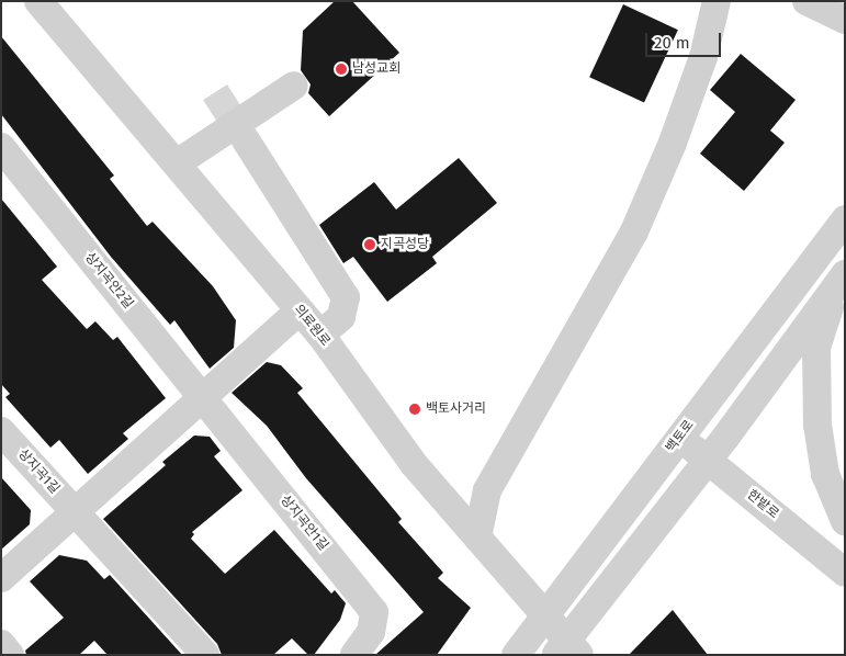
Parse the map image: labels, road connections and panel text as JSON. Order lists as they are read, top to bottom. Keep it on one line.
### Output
{"streets":{"street":["상지곡안2길","의료원로","백토로","상지곡1길","한밭로","상지곡안1길"]},"crossings":[["상지곡안2길","상지곡안1길"],["의료원로","백토로"],["백토로","한밭로"]],"places":["남성교회","지곡성당","백토사거리"],"scale_bar":"20 m"}
